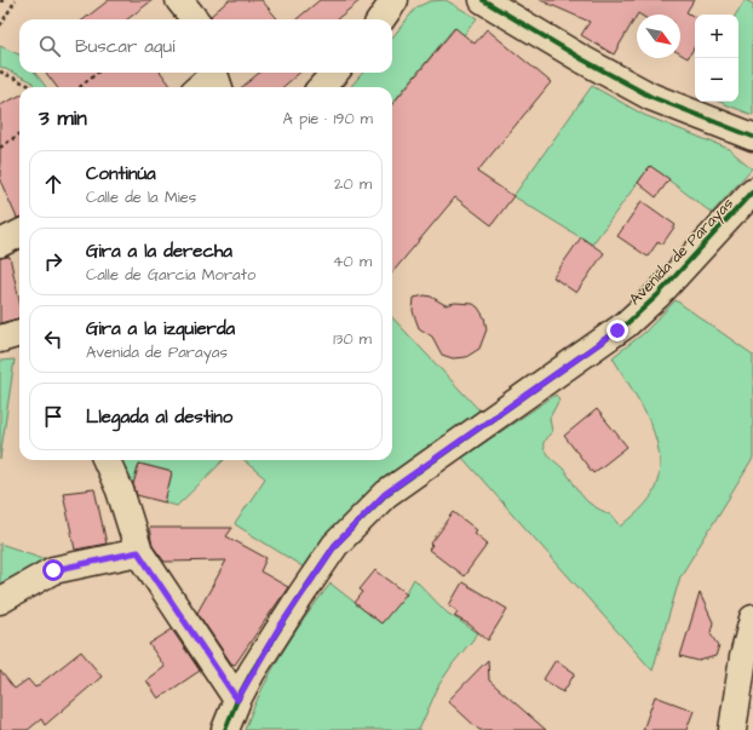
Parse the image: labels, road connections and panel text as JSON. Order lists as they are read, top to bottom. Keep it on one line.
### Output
{"streets":{"street":["Avenida de Parayas"]},"north":"bottom right","page":{"map_buttons":["+","−"],"search":"Buscar aquí","heading":["3 min","A pie · 190 m"],"list":[["Continúa","Calle de la Mies","20 m"],["Gira a la derecha","Calle de García Morato","40 m"],["Gira a la izquierda","Avenida de Parayas","130 m"],"Llegada al destino"]}}
